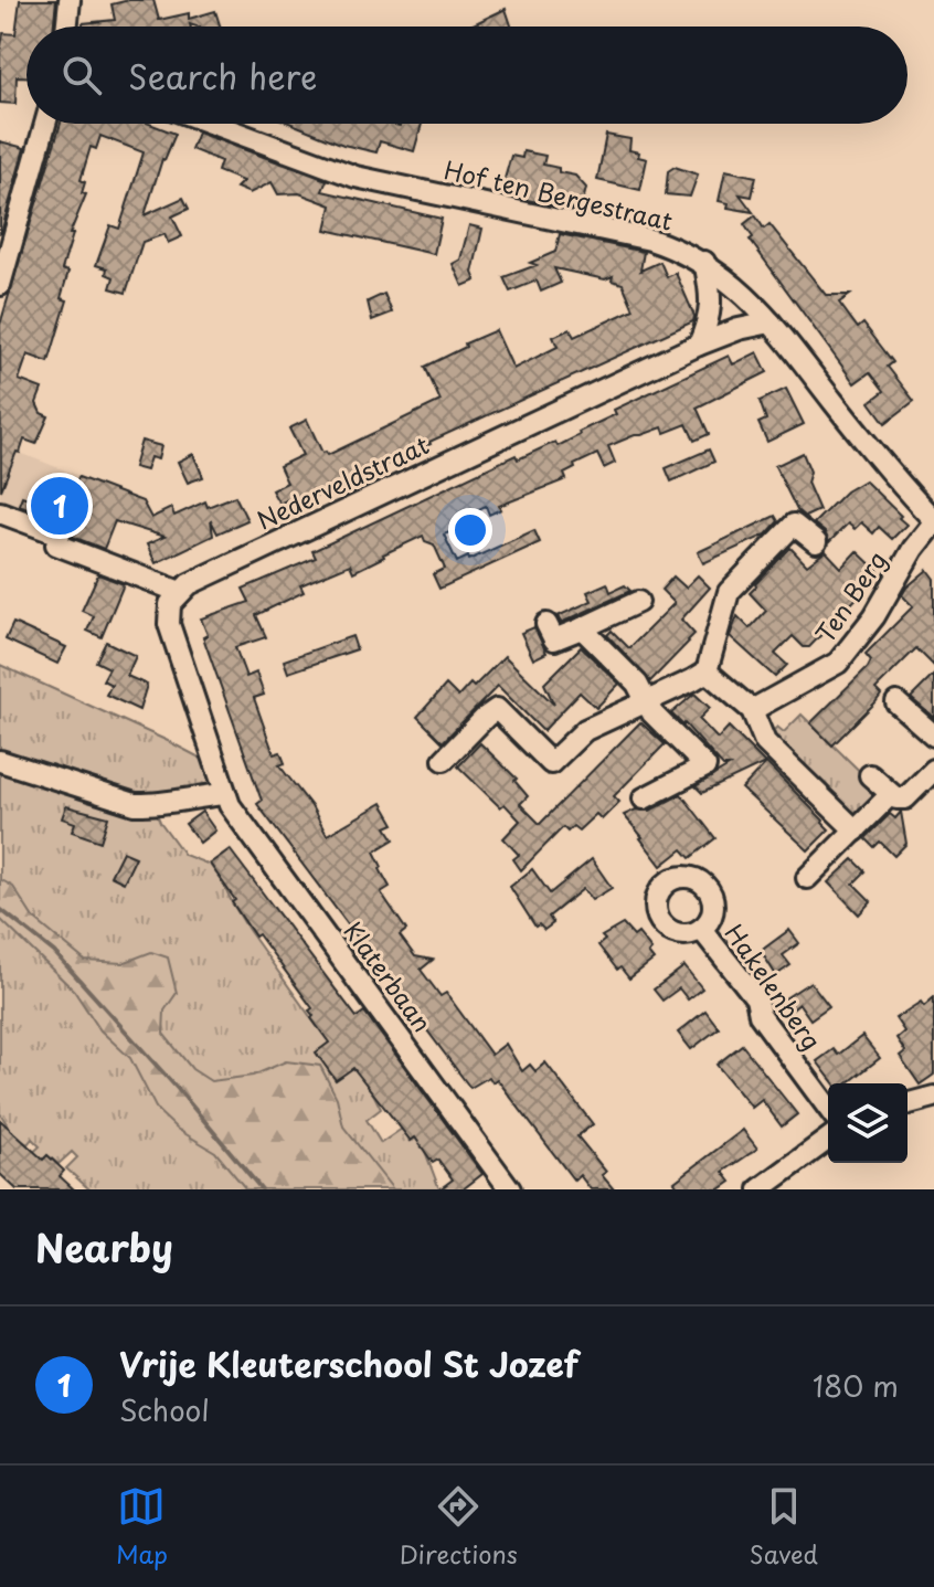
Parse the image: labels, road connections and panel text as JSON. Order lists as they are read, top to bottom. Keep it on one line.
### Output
{"streets":{"street":["Hof ten Bergestraat","Nederveldstraat","Ten Berg","Klaterbaan","Hakelenberg"]},"crossings":[["Hof ten Bergestraat","Nederveldstraat"],["Hof ten Bergestraat","Ten Berg"],["Nederveldstraat","Klaterbaan"]],"page":{"search":"Search here","pins":"1","heading":"Nearby","list":[{"mark":"1","name":"Vrije Kleuterschool St Jozef","note":"School","value":"180 m"}],"nav":["Map","Directions","Saved"]}}
